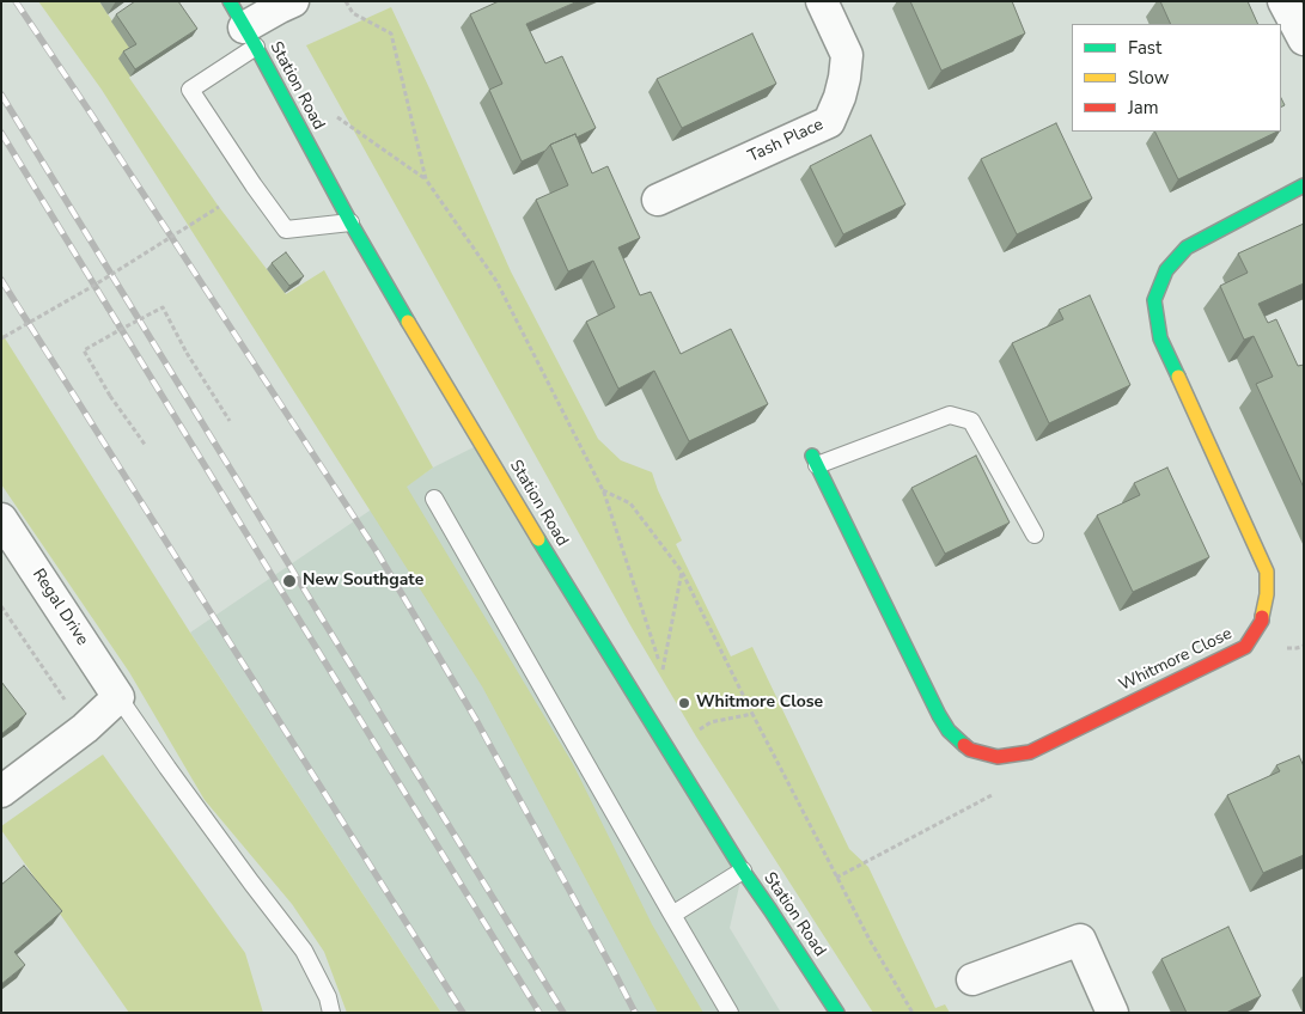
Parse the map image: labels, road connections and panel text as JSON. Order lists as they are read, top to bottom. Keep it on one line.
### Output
{"streets":{"street":["Station Road","Tash Place","Regal Drive","Whitmore Close"]},"places":["New Southgate","Whitmore Close"],"legend":["Fast","Slow","Jam"]}
